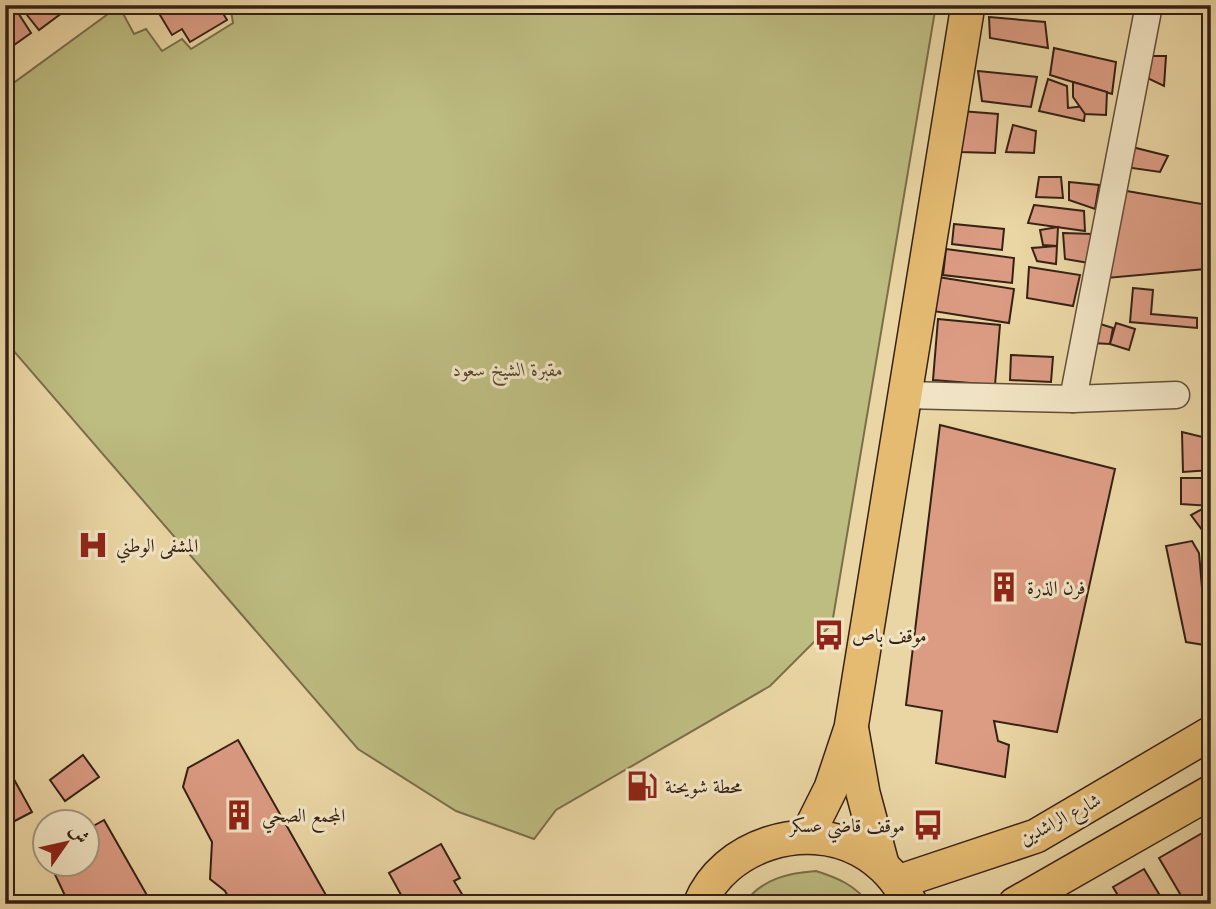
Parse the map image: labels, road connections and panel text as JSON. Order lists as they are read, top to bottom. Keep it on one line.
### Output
{"streets":{"main road":["شارع الراشدين"]},"parks":["مقبرة الشيخ سعود"],"places":{"hospital":["المشفى الوطني"],"building":["فرن الذرة","المجمع الصحي"],"bus stop":["موقف باص","موقف قاضي عسكر"],"fuel station":["محطة شويحنة"]},"north":"top right"}
